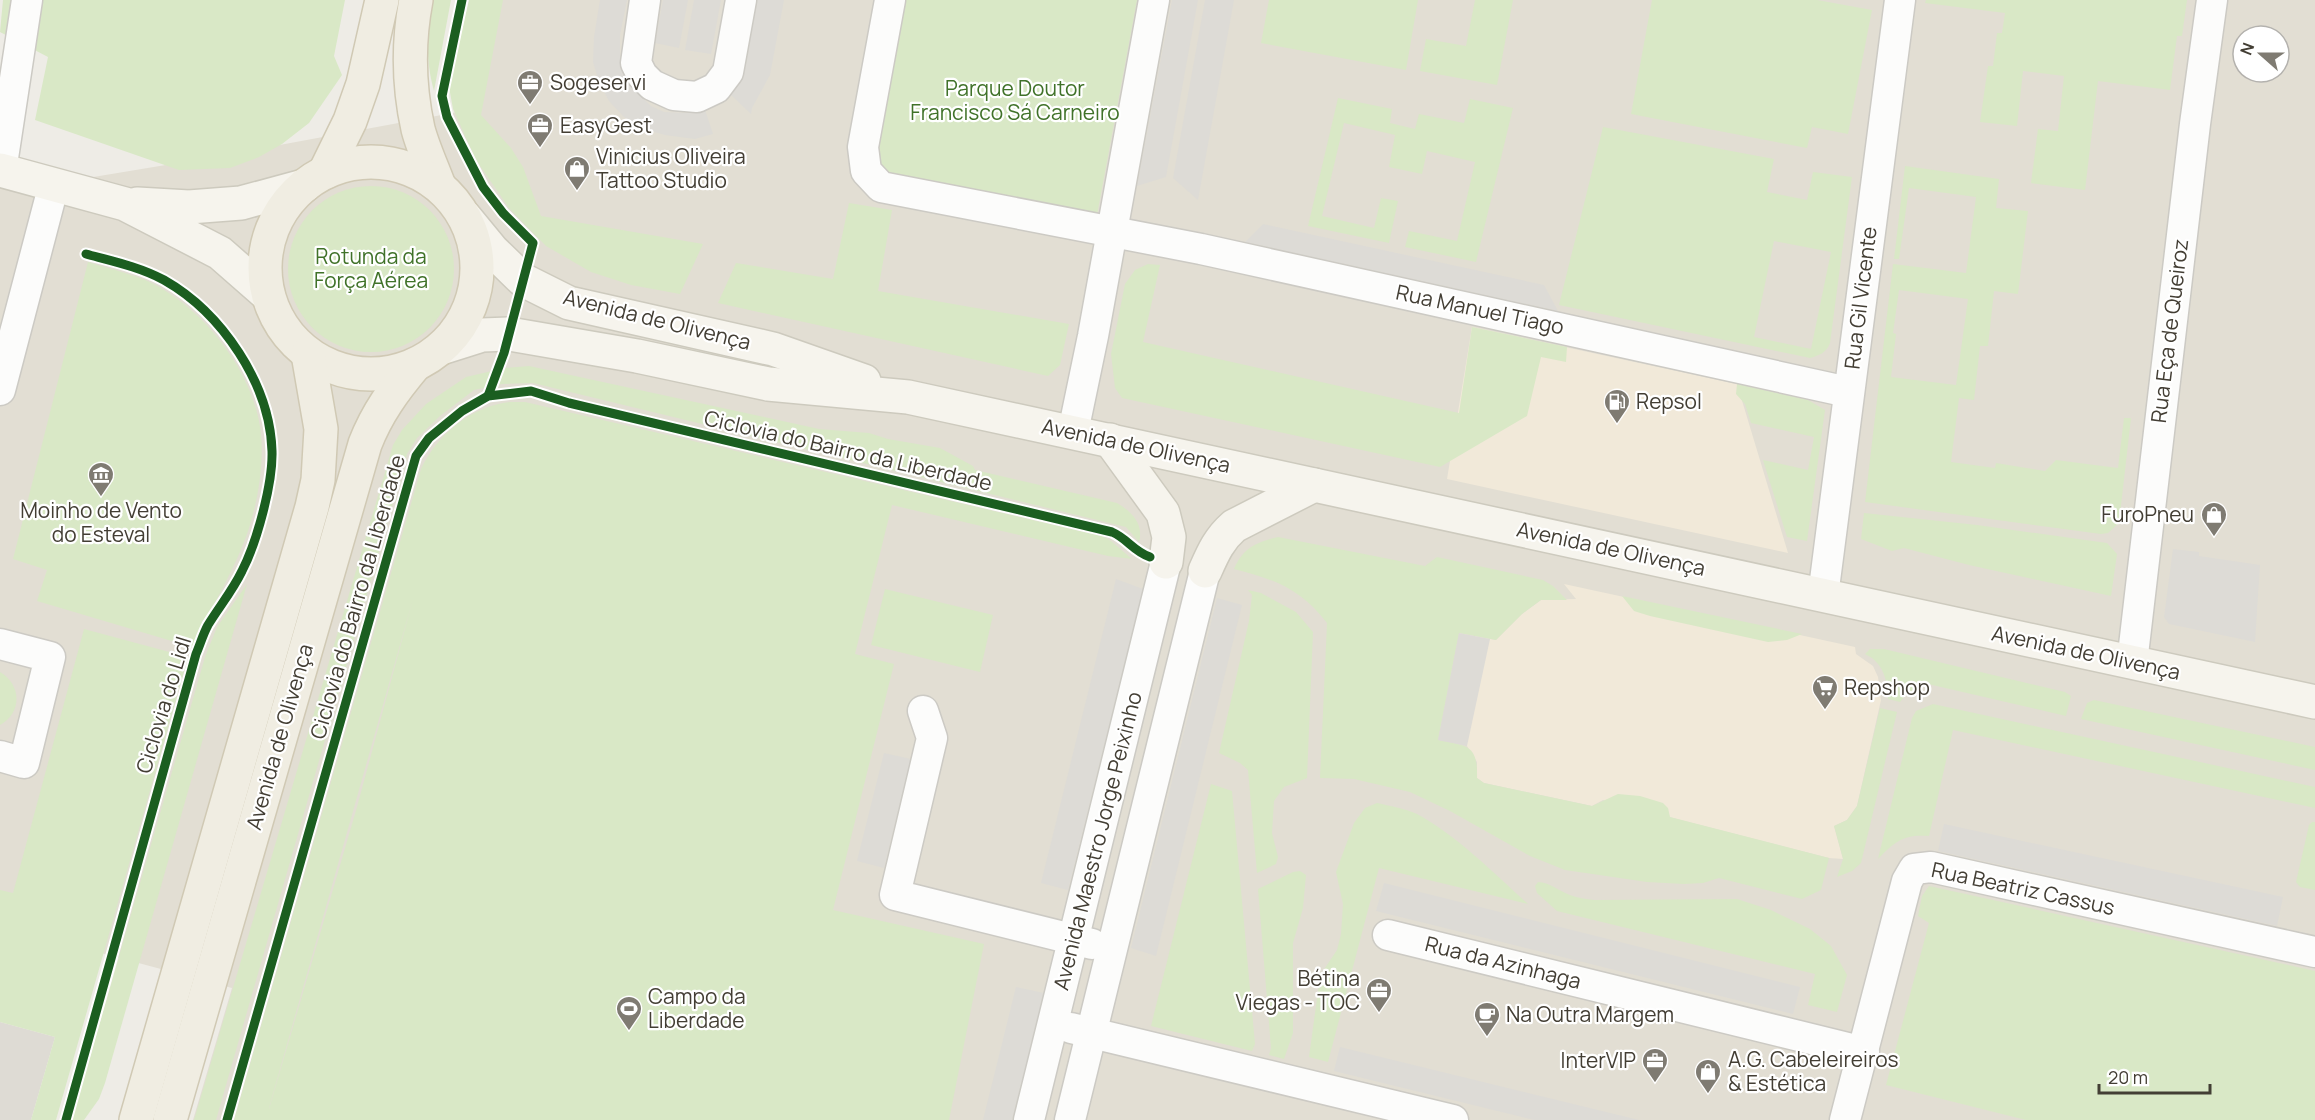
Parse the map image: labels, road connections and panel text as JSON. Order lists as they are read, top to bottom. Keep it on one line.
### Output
{"streets":{"main road":["Avenida de Olivença"],"street":["Rua Gil Vicente","Rua Manuel Tiago","Rua Eça de Queiroz","Avenida Maestro Jorge Peixinho","Rua Beatriz Cassus","Rua da Azinhaga"],"cycle path":["Ciclovia do Bairro da Liberdade","Ciclovia do Lidl"]},"crossings":[["Rua Gil Vicente","Rua Manuel Tiago"],["Rua Gil Vicente","Avenida de Olivença"],["Avenida de Olivença","Rua Eça de Queiroz"],["Rua Beatriz Cassus","Rua da Azinhaga"]],"parks":["Parque Doutor Francisco Sá Carneiro","Rotunda da Força Aérea"],"places":{"office":["Sogeservi","EasyGest","Bétina Viegas - TOC","InterVIP"],"shop":["Vinicius Oliveira Tattoo Studio","FuroPneu","A.G. Cabeleireiros & Estética"],"fuel station":["Repsol"],"museum":["Moinho de Vento do Esteval"],"supermarket":["Repshop"],"sports":["Campo da Liberdade"],"cafe":["Na Outra Margem"]},"scale_bar":"20 m","north":"left"}
